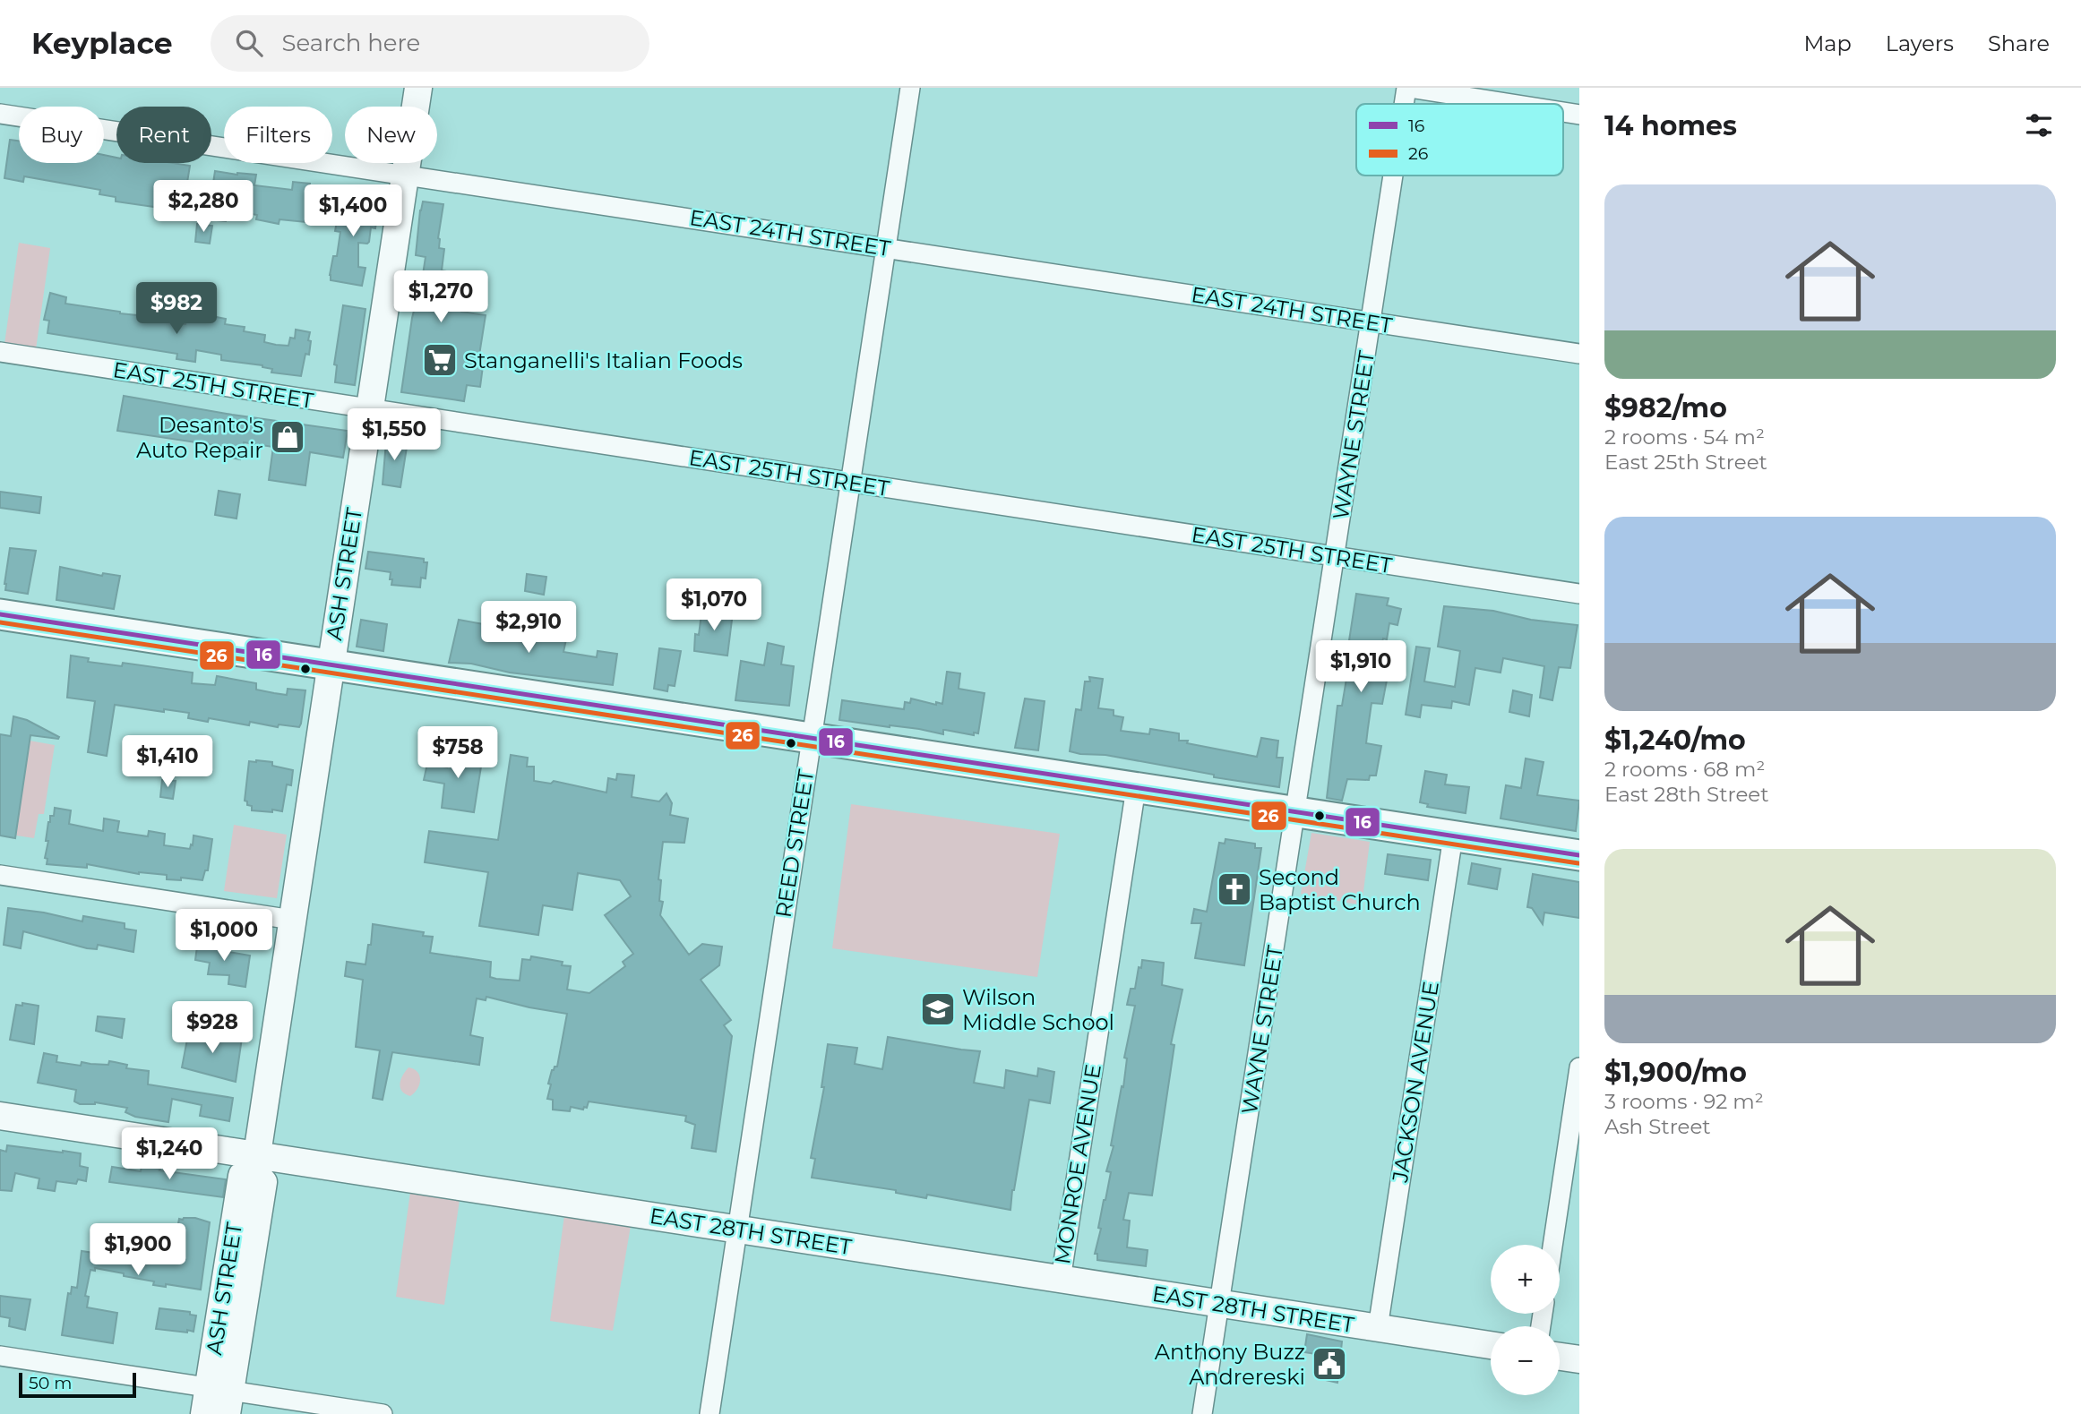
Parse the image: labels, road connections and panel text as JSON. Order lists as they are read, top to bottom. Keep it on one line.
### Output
{"streets":{"street":["EAST 24TH STREET","EAST 25TH STREET","WAYNE STREET","ASH STREET","REED STREET","JACKSON AVENUE","MONROE AVENUE","EAST 28TH STREET"]},"crossings":[["EAST 24TH STREET","WAYNE STREET"],["EAST 24TH STREET","ASH STREET"],["EAST 24TH STREET","REED STREET"],["EAST 25TH STREET","WAYNE STREET"],["EAST 25TH STREET","ASH STREET"],["EAST 25TH STREET","REED STREET"],["WAYNE STREET","EAST 28TH STREET"],["ASH STREET","EAST 28TH STREET"],["REED STREET","EAST 28TH STREET"],["JACKSON AVENUE","EAST 28TH STREET"],["MONROE AVENUE","EAST 28TH STREET"]],"places":{"supermarket":["Stanganelli's Italian Foods"],"shop":["Desanto's Auto Repair"],"church":["Second Baptist Church"],"school or university":["Wilson Middle School"],"public building":["Anthony Buzz Andrereski"]},"lines":["transit line 16","transit line 26"],"legend":["16","26"],"scale_bar":"50 m","page":{"header":"Keyplace","search":"Search here","nav":["Map","Layers","Share"],"heading":"14 homes","chip":["Buy","Rent","Filters","New"],"list":[{"name":"$982/mo","note":"2 rooms · 54 m² · East 25th Street"},{"name":"$1,240/mo","note":"2 rooms · 68 m² · East 28th Street"},{"name":"$1,900/mo","note":"3 rooms · 92 m² · Ash Street"}],"price":["$2,280","$1,400","$1,270","$982","$1,550","$1,070","$2,910","$1,910","$758","$1,410","$1,000","$928","$1,240","$1,900"],"map_buttons":["+","−"],"scale":"50 m"}}
